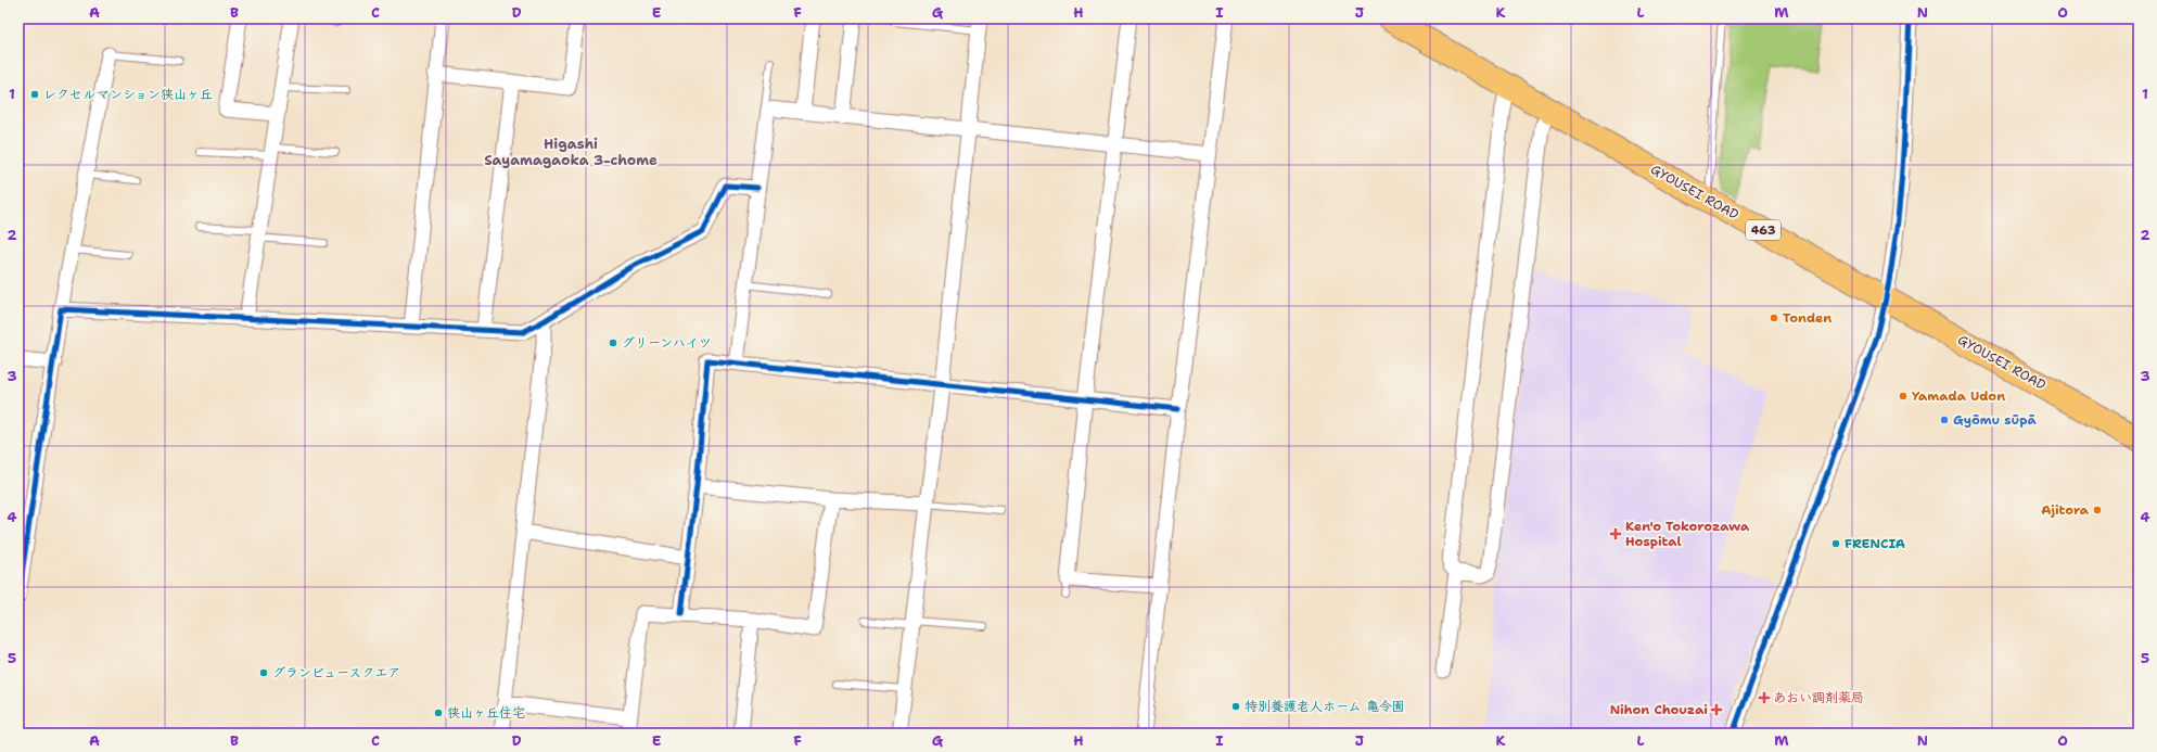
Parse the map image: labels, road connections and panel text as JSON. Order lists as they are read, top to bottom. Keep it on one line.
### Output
{"streets":{"highway":["GYOUSEI ROAD","463"]},"districts":["Higashi Sayamagaoka 3-chome"],"places":{"other":["レクセルマンション狭山ヶ丘","Tonden","グリーンハイツ","Yamada Udon","Gyōmu sūpā","Ajitora","FRENCIA","グランビュースクエア","特別養護老人ホーム 亀令園","狭山ヶ丘住宅"],"health":["Ken'o Tokorozawa Hospital","あおい調剤薬局","Nihon Chouzai"]},"grid":{"columns":["A","B","C","D","E","F","G","H","I","J","K","L","M","N","O"],"rows":["1","2","3","4","5"]}}
